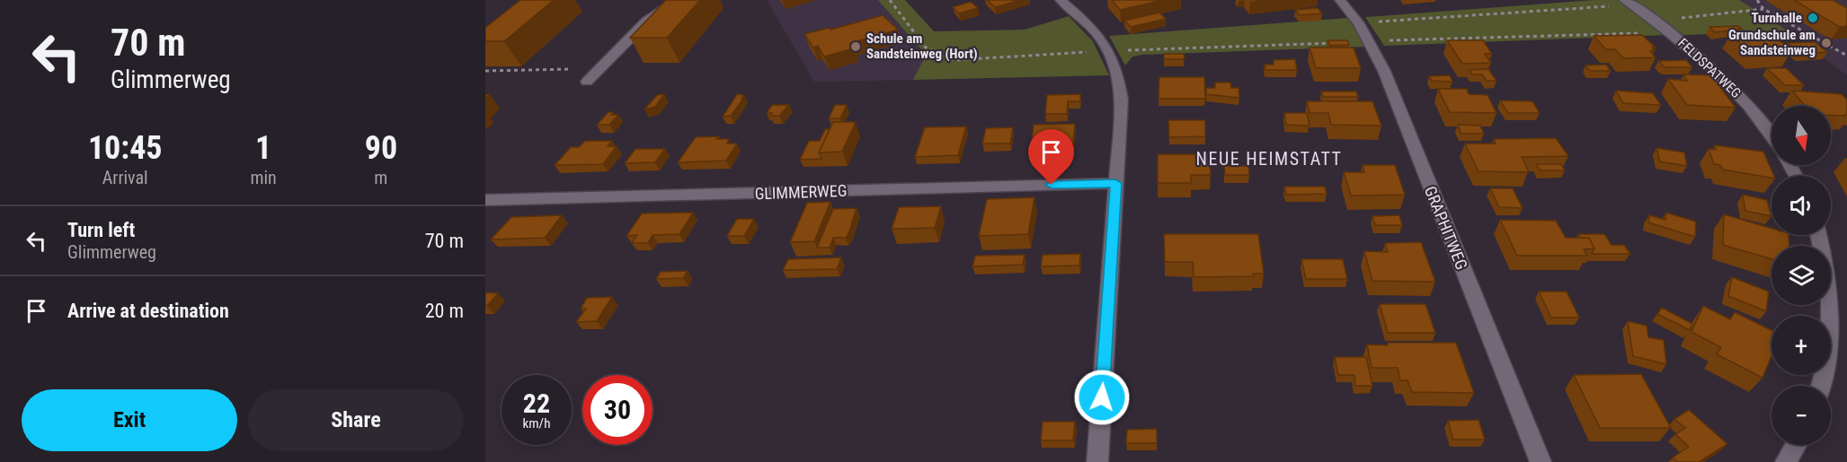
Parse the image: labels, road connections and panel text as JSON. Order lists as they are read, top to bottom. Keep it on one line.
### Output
{"streets":{"street":["FELDSPATWEG","GLIMMERWEG","GRAPHITWEG"]},"districts":["NEUE HEIMSTATT"],"places":["Turnhalle","Grundschule am Sandsteinweg","Schule am Sandsteinweg (Hort)"],"north":"bottom","page":{"turn":["70 m","Glimmerweg"],"map_buttons":["+","−"],"eta":["10:45","Arrival","1","min","90","m"],"list":[{"name":"Turn left","note":"Glimmerweg","value":"70 m"},{"name":"Arrive at destination","value":"20 m"}],"speed":"22 km/h","limit":"30","buttons":["Exit","Share"]}}
